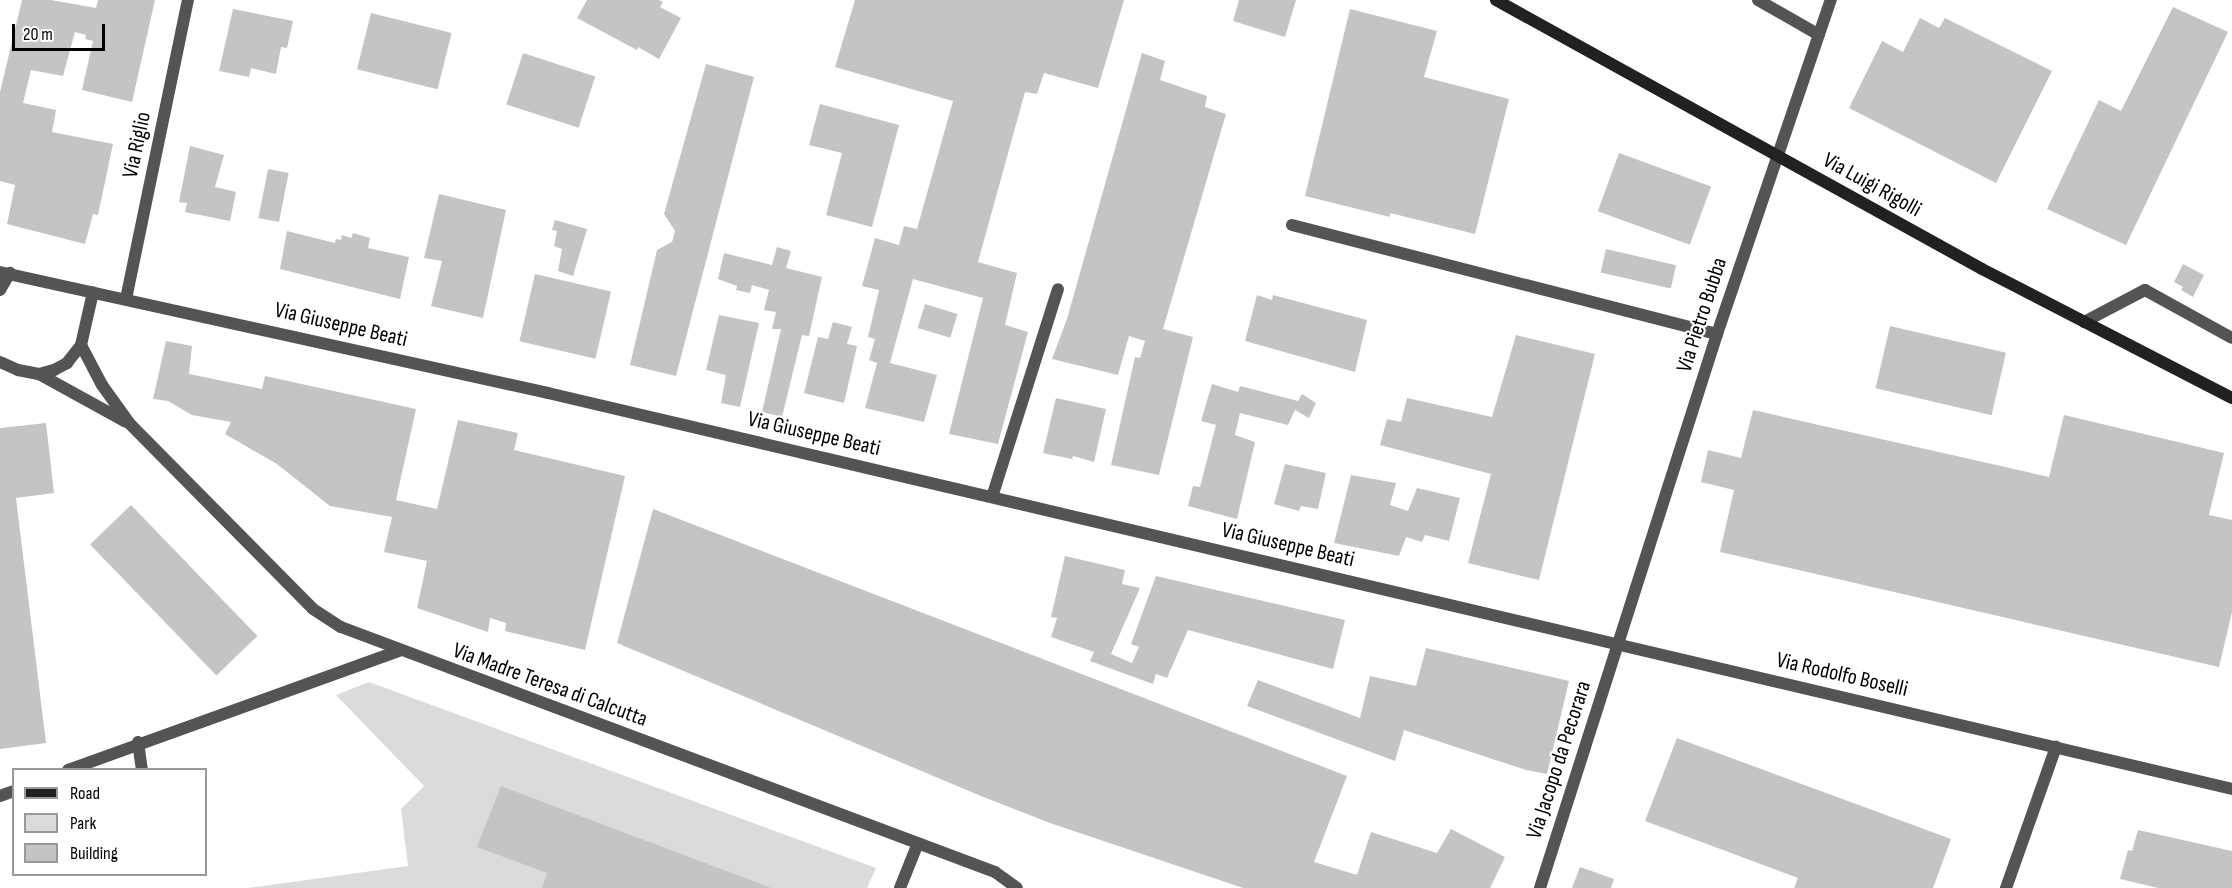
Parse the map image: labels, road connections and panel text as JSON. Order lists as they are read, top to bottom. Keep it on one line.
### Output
{"streets":{"main road":["Via Luigi Rigolli"],"street":["Via Riglio","Via Pietro Bubba","Via Giuseppe Beati","Via Rodolfo Boselli","Via Madre Teresa di Calcutta","Via Jacopo da Pecorara"]},"crossings":[["Via Riglio","Via Giuseppe Beati"],["Via Luigi Rigolli","Via Pietro Bubba"],["Via Pietro Bubba","Via Giuseppe Beati"],["Via Pietro Bubba","Via Rodolfo Boselli"],["Via Pietro Bubba","Via Jacopo da Pecorara"],["Via Giuseppe Beati","Via Rodolfo Boselli"],["Via Giuseppe Beati","Via Jacopo da Pecorara"],["Via Rodolfo Boselli","Via Jacopo da Pecorara"]],"legend":["Road","Park","Building"],"scale_bar":"20 m"}
